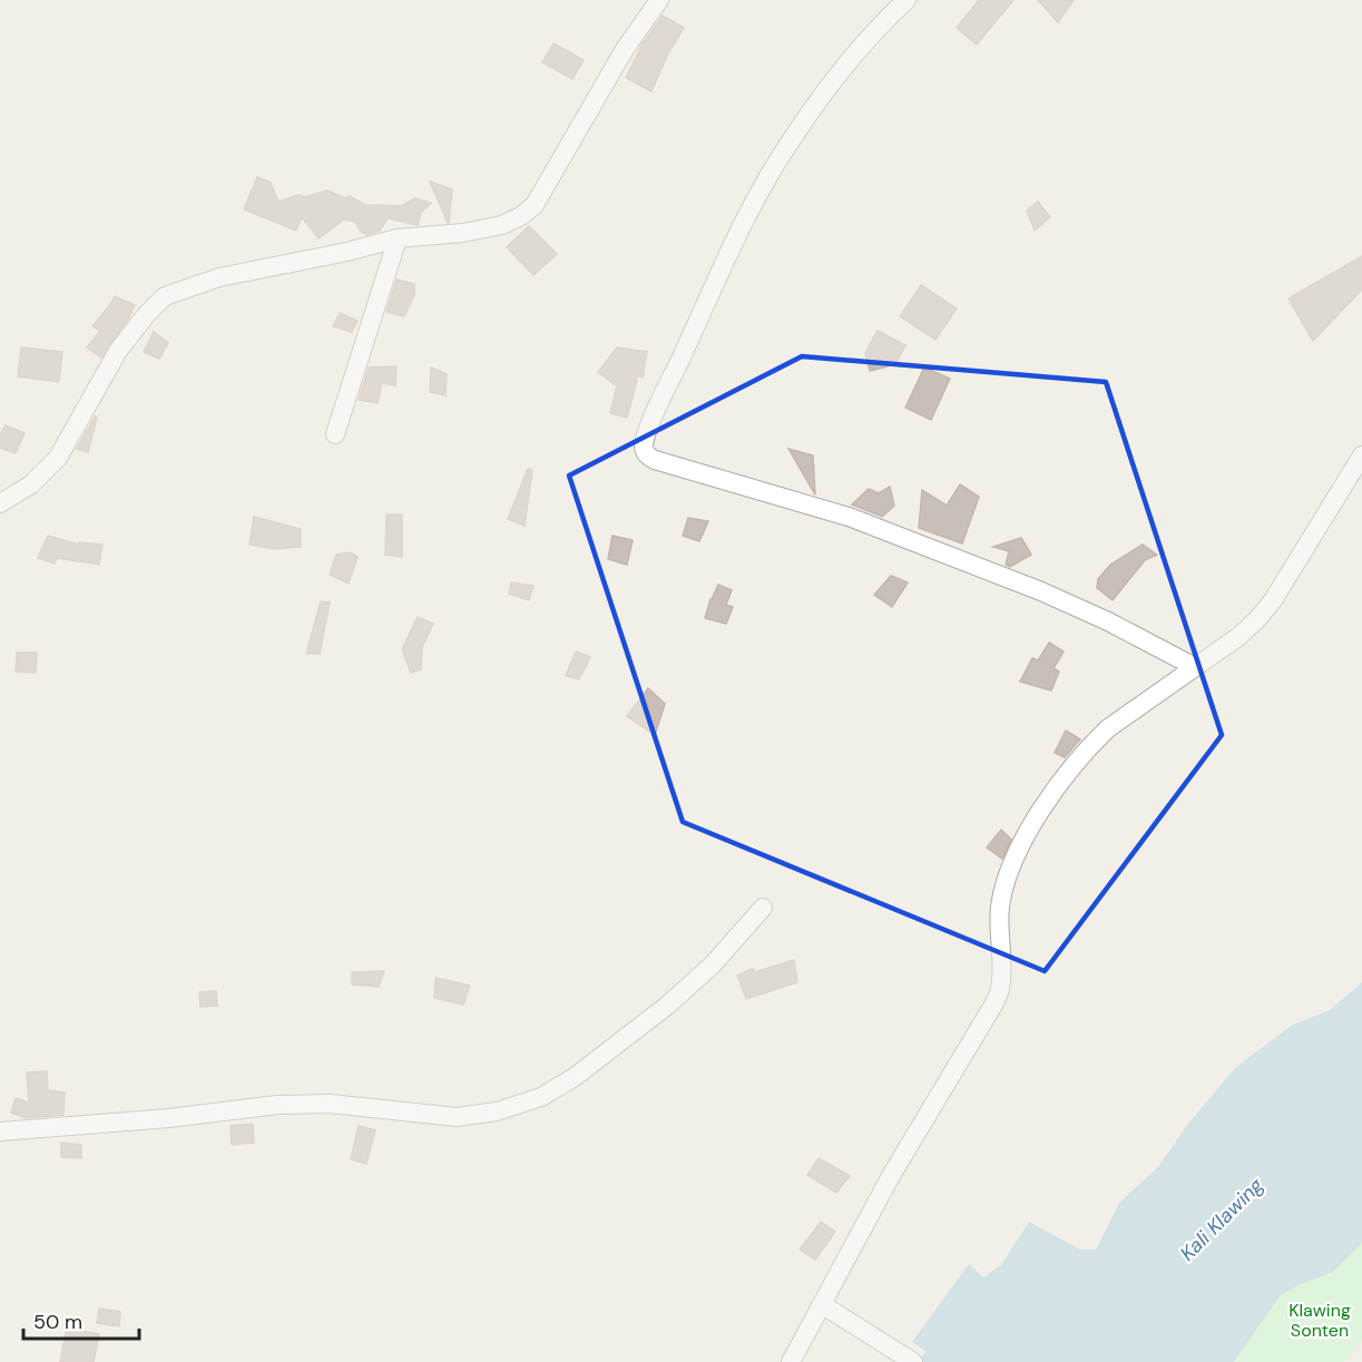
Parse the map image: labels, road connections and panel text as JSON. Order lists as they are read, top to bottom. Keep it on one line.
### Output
{"water":["Kali Klawing"],"parks":["Klawing Sonten"],"scale_bar":"50 m"}
